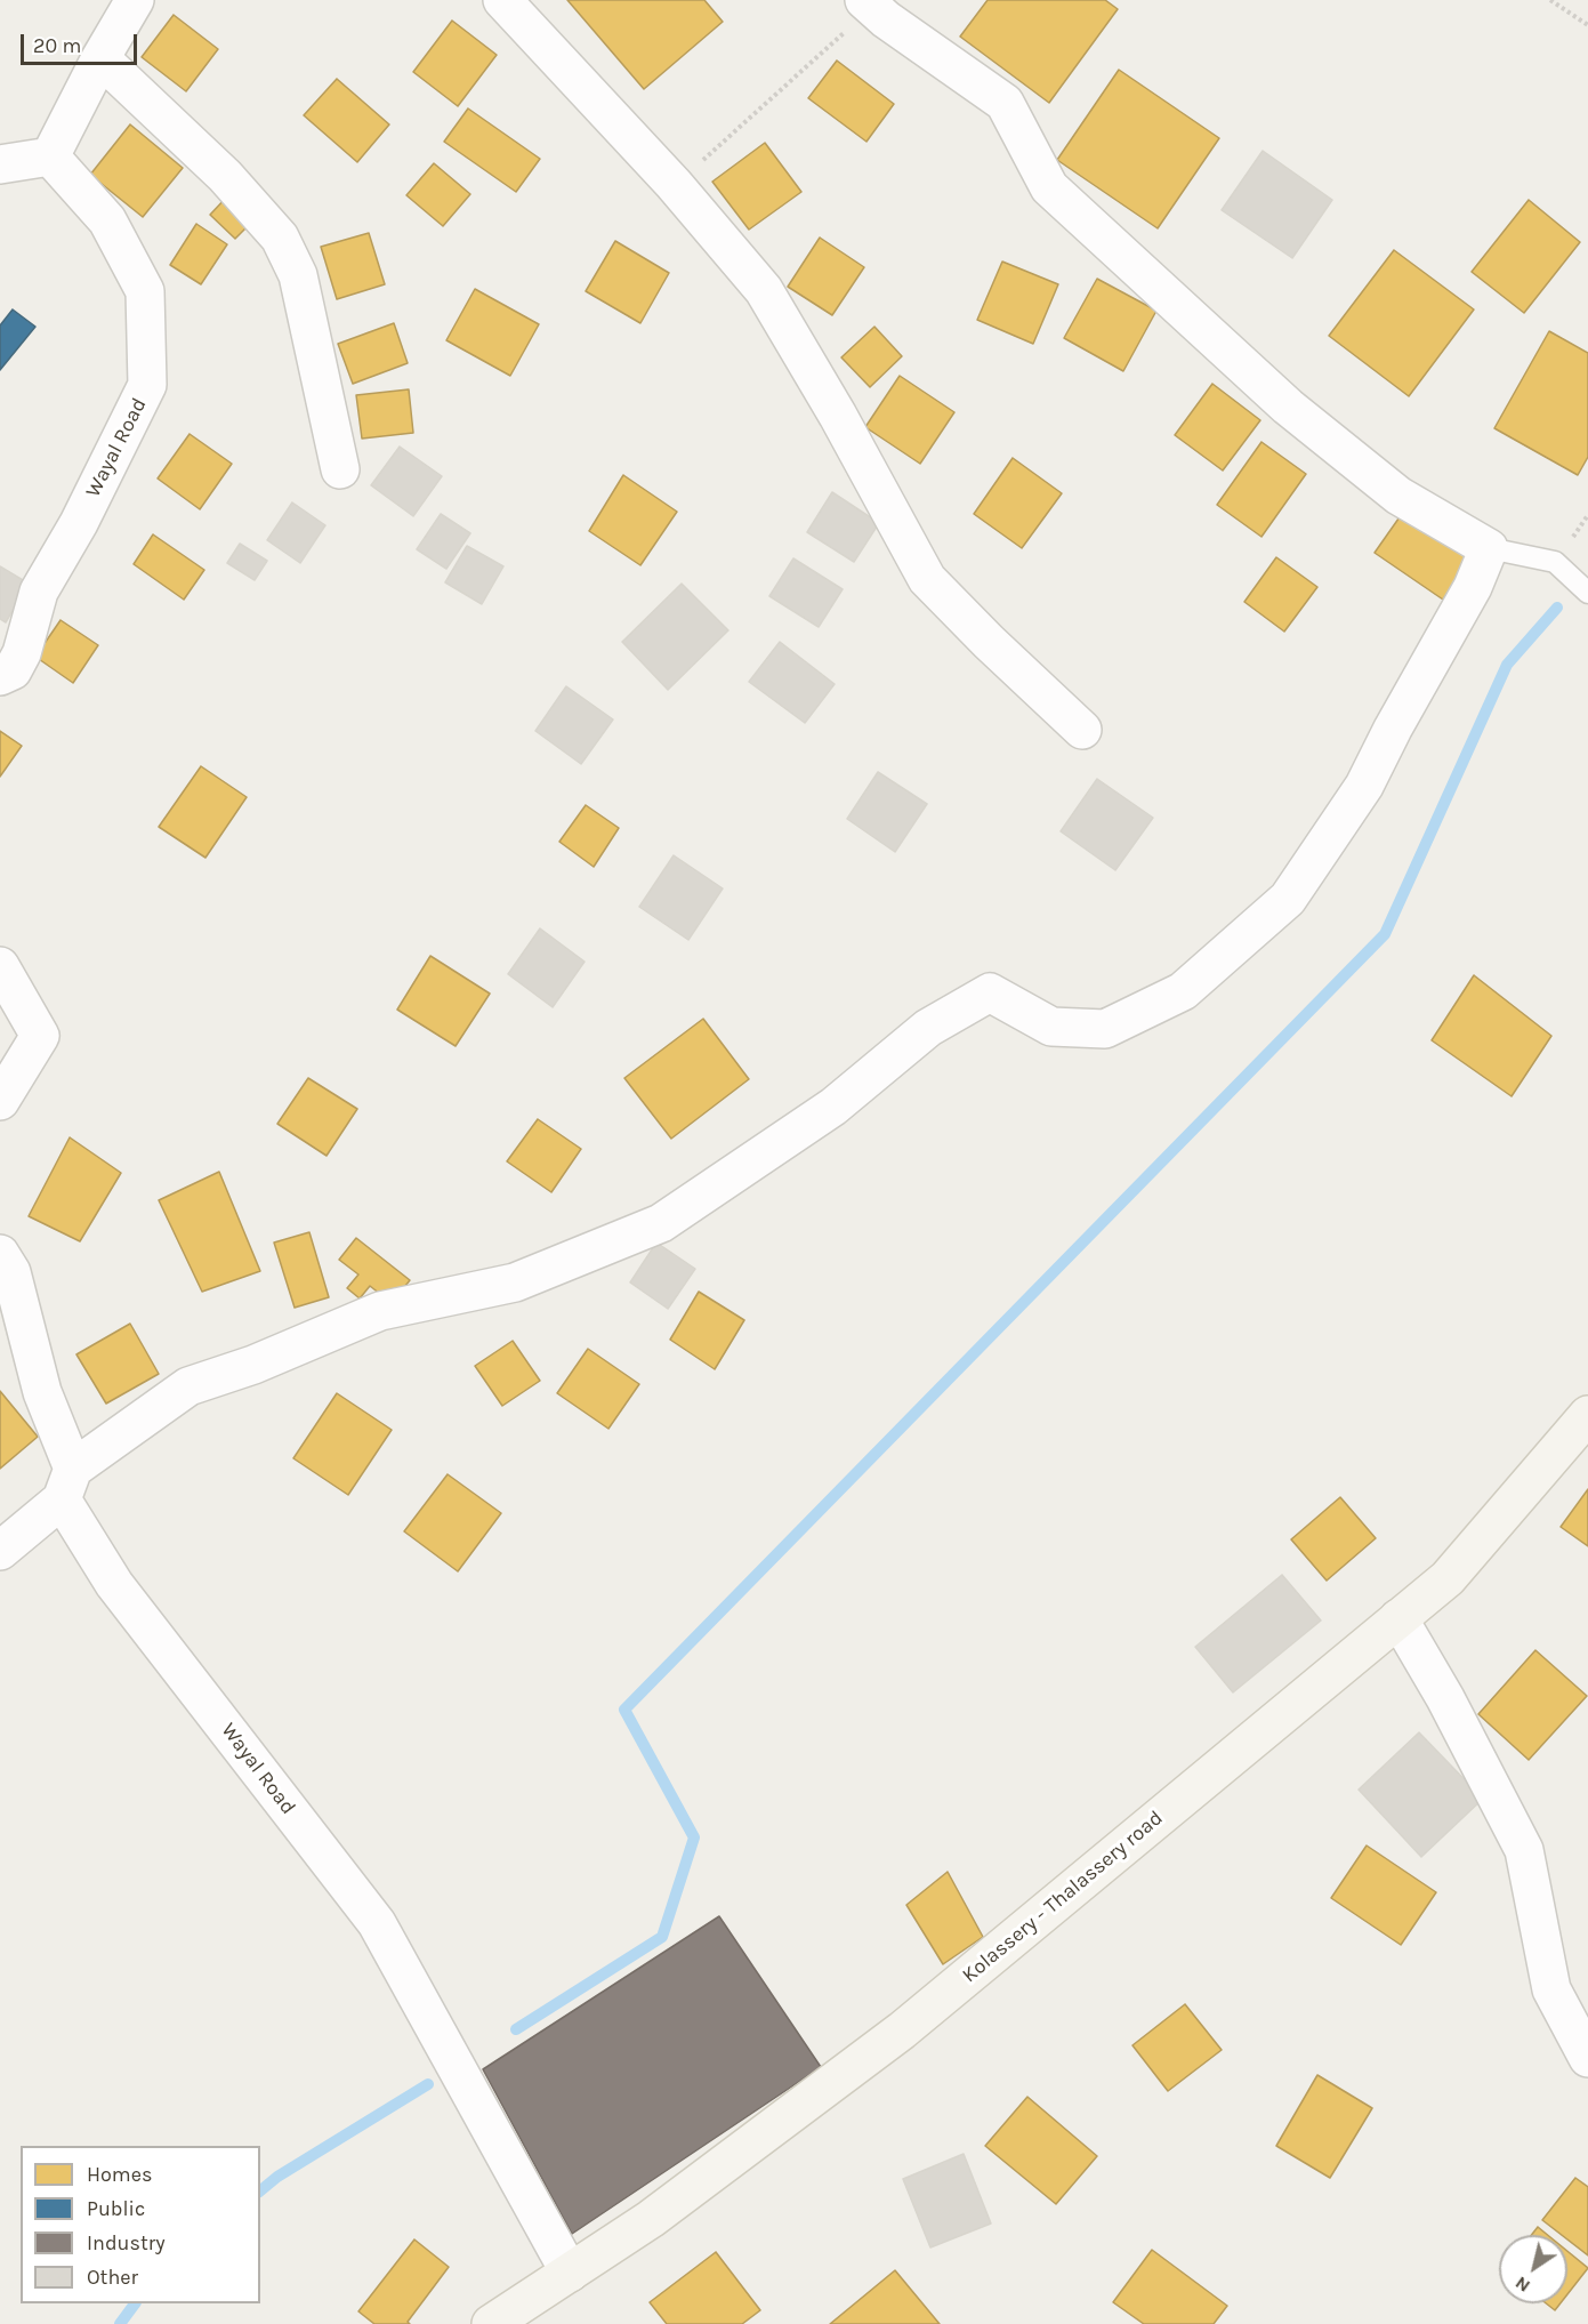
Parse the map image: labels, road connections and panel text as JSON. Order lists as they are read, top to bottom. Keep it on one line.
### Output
{"streets":{"main road":["Kolassery - Thalassery road"],"street":["Wayal Road"]},"crossings":[["Wayal Road","Kolassery - Thalassery road"]],"legend":["Homes","Public","Industry","Other"],"scale_bar":"20 m","north":"bottom left"}
